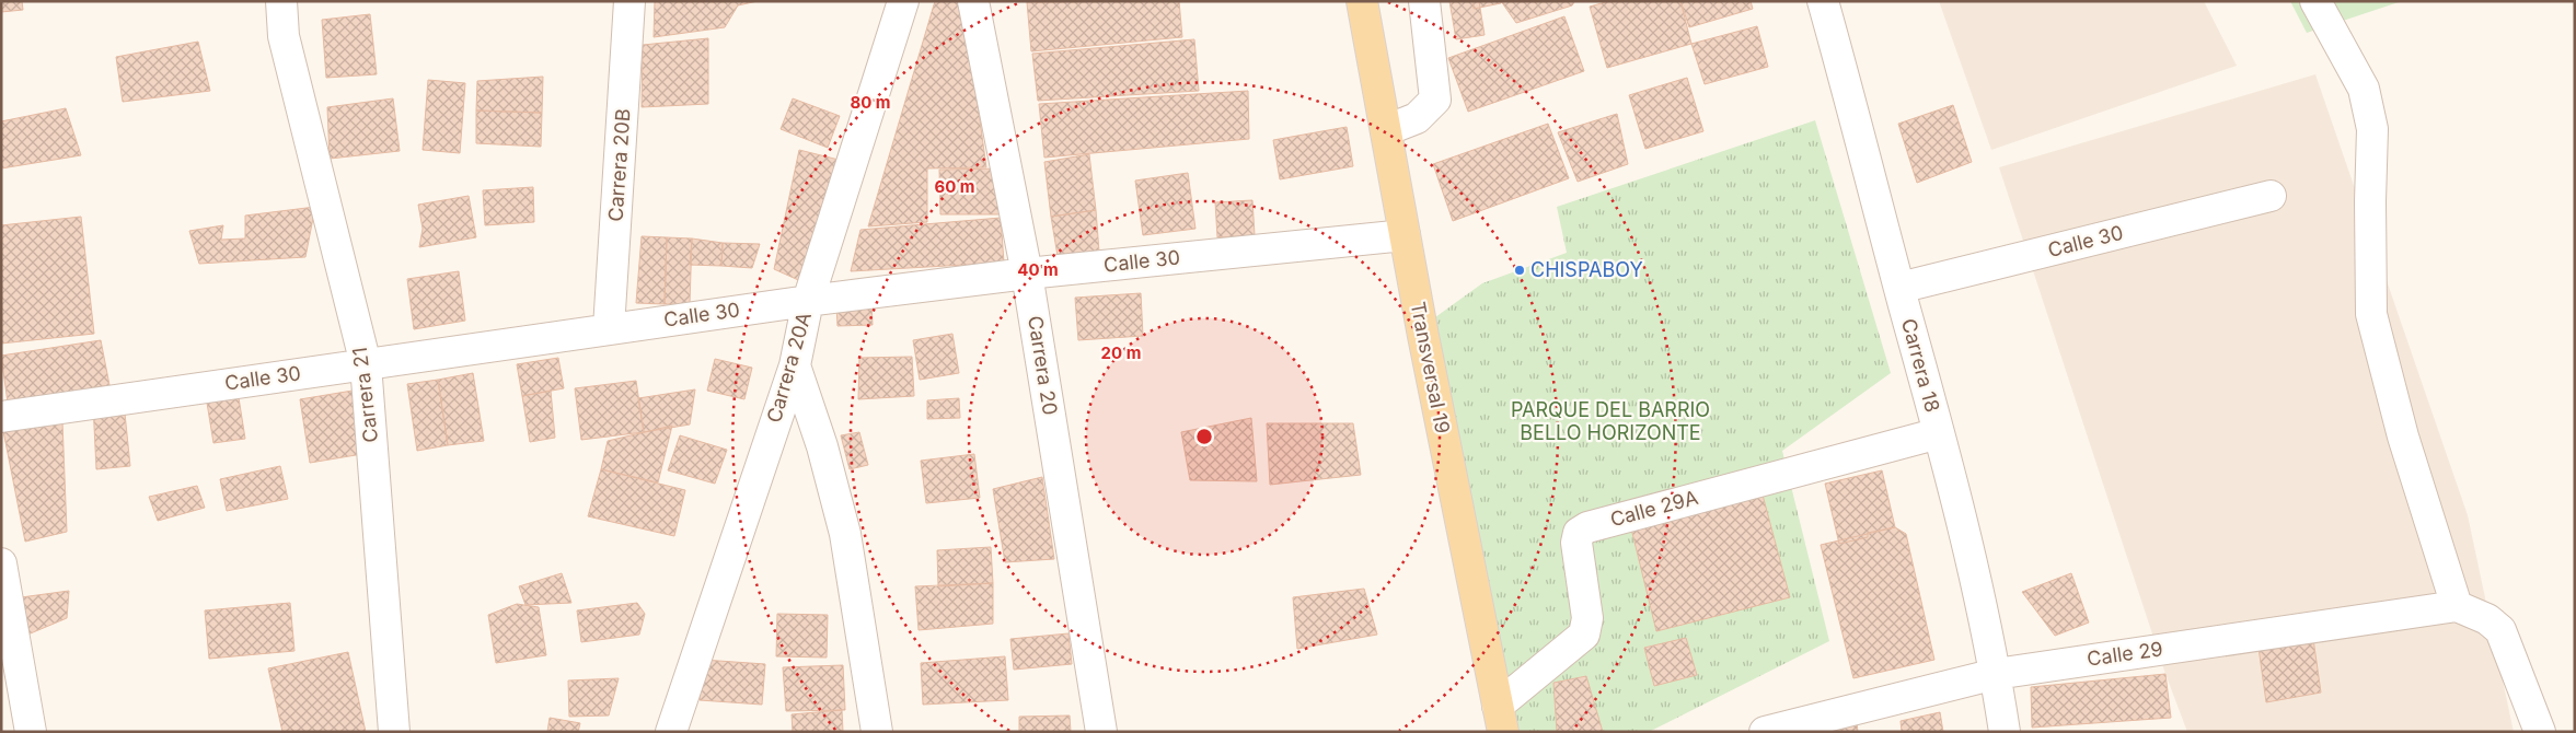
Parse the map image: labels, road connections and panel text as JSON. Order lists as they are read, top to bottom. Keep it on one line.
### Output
{"streets":{"main road":["Transversal 19"],"street":["Carrera 20B","Calle 30","Carrera 20","Carrera 18","Carrera 20A","Carrera 21","Calle 29A","Calle 29"]},"crossings":[["Carrera 20B","Calle 30"],["Calle 30","Carrera 20"],["Calle 30","Carrera 18"],["Calle 30","Carrera 20A"],["Calle 30","Transversal 19"],["Calle 30","Carrera 21"],["Carrera 18","Calle 29A"],["Carrera 18","Calle 29"],["Transversal 19","Calle 29A"]],"parks":["PARQUE DEL BARRIO BELLO HORIZONTE"],"places":["CHISPABOY"],"rings":["80 m","60 m","40 m","20 m"]}
